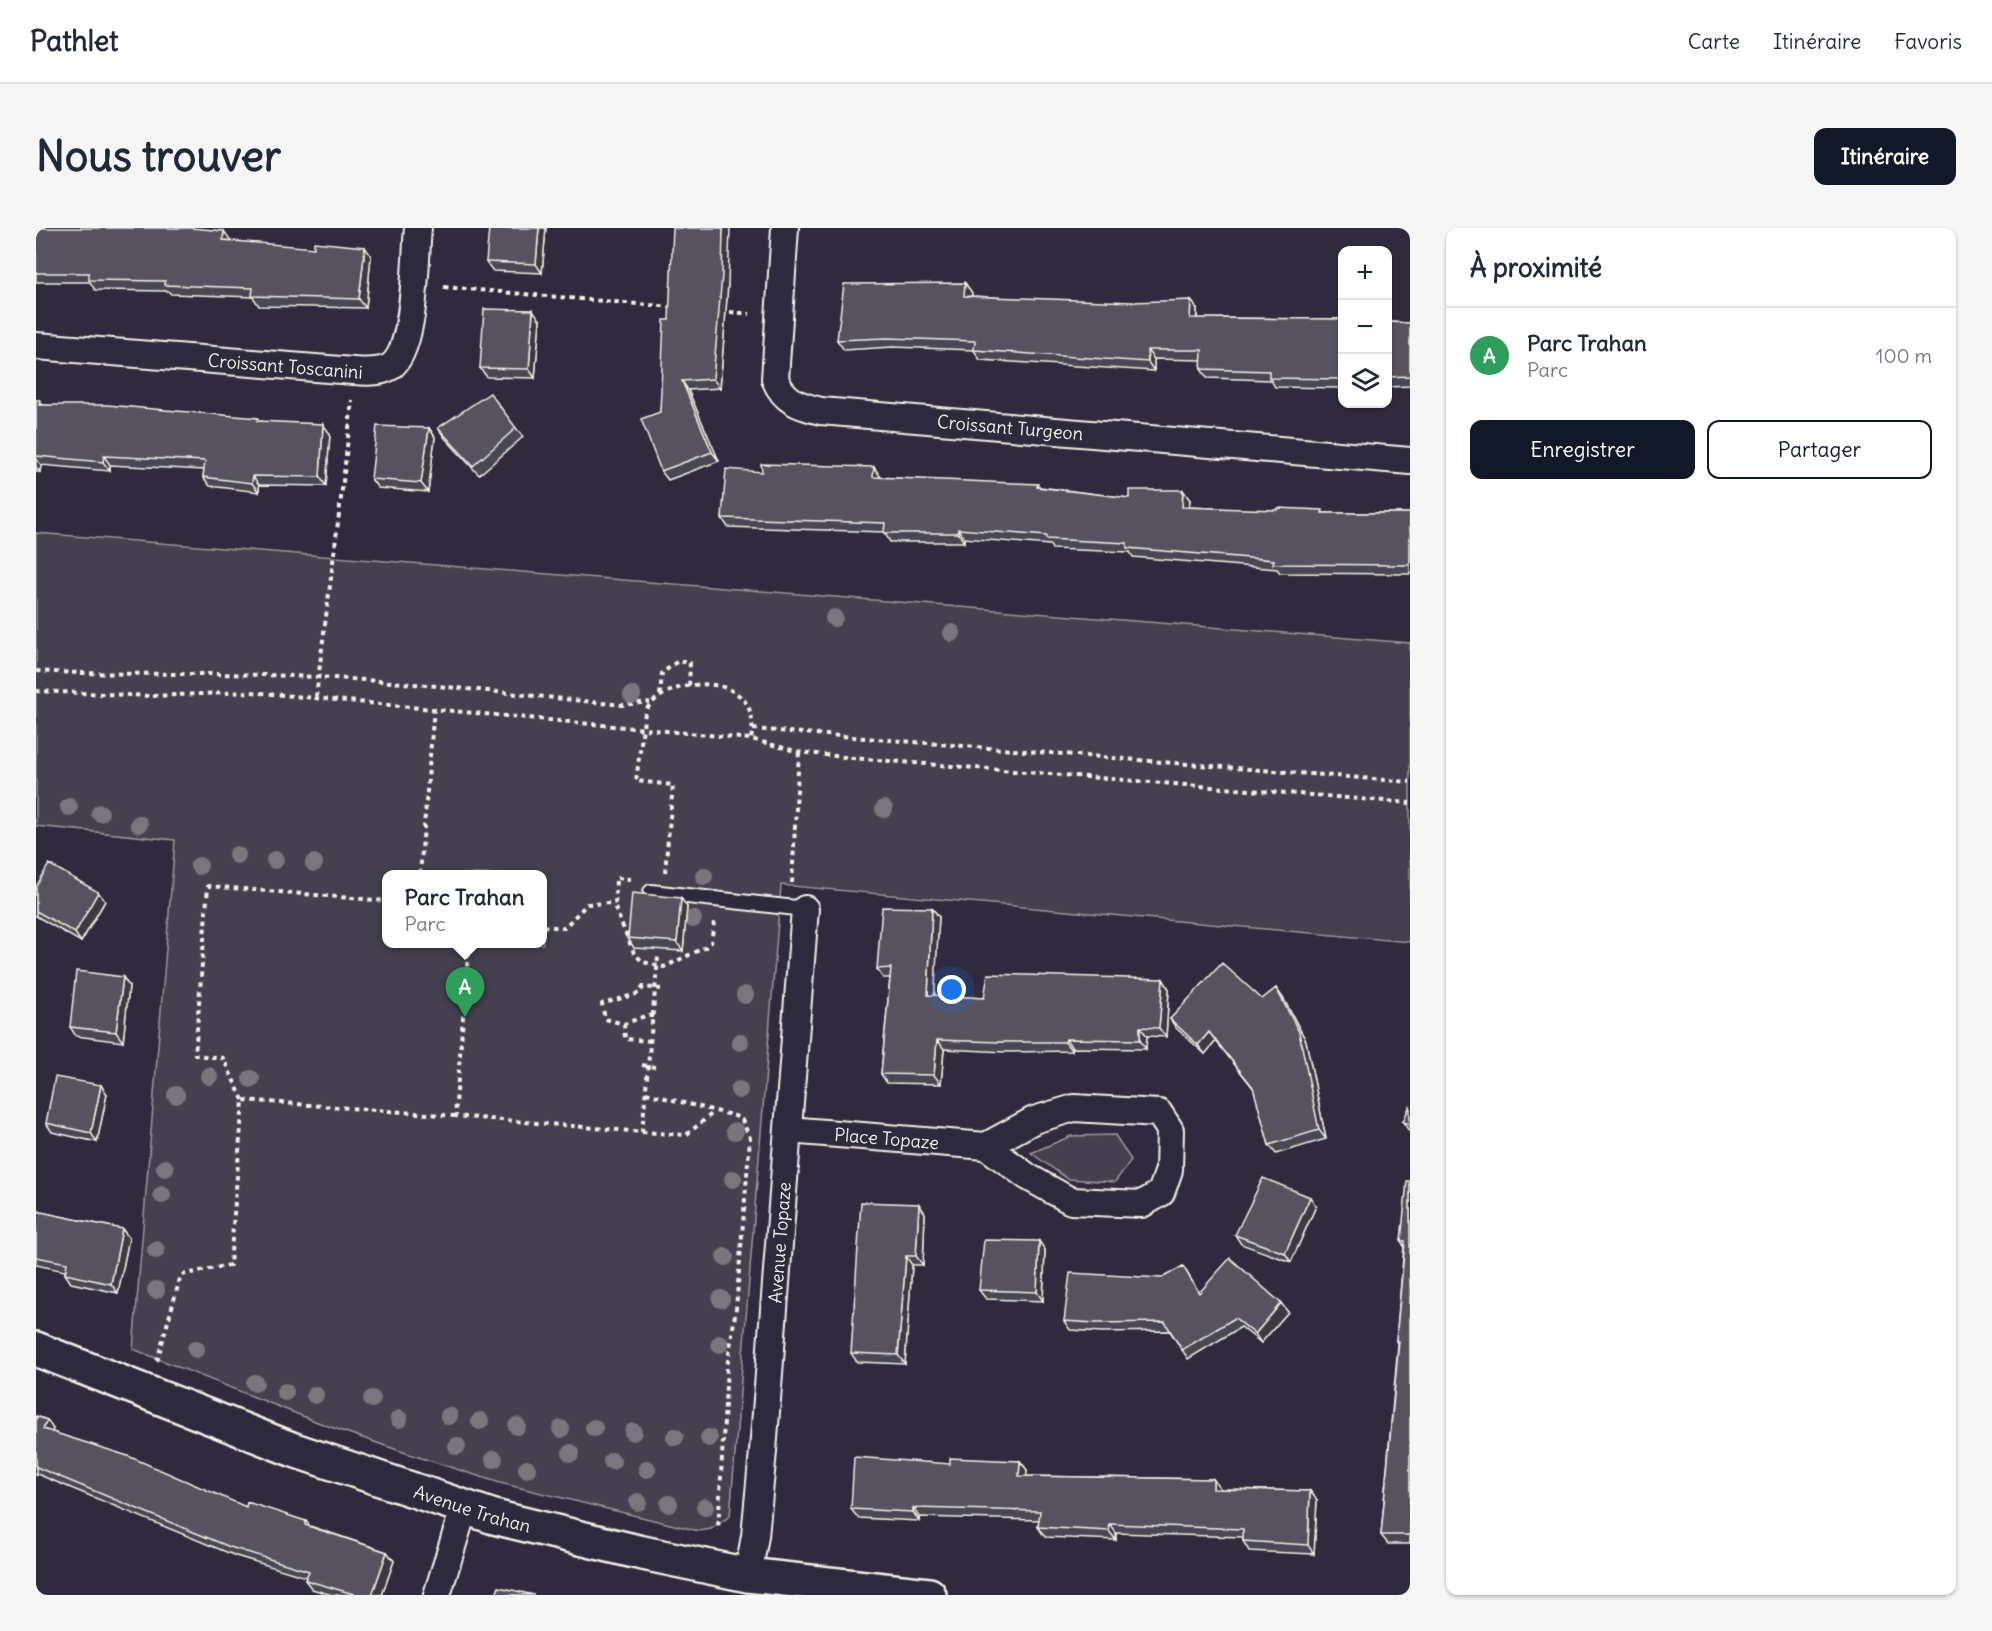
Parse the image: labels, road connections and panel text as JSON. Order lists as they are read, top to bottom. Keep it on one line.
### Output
{"streets":{"street":["Croissant Toscanini","Croissant Turgeon","Place Topaze","Avenue Topaze","Avenue Trahan"]},"crossings":[["Place Topaze","Avenue Topaze"],["Avenue Topaze","Avenue Trahan"]],"page":{"header":"Pathlet","nav":["Carte","Itinéraire","Favoris"],"buttons":["Itinéraire",["Enregistrer","Partager"]],"title":"Nous trouver","heading":"À proximité","map_buttons":["+","−"],"list":[{"mark":"A","name":"Parc Trahan","note":"Parc","value":"100 m"}],"popup":["Parc Trahan","Parc"],"pins":"A"}}
